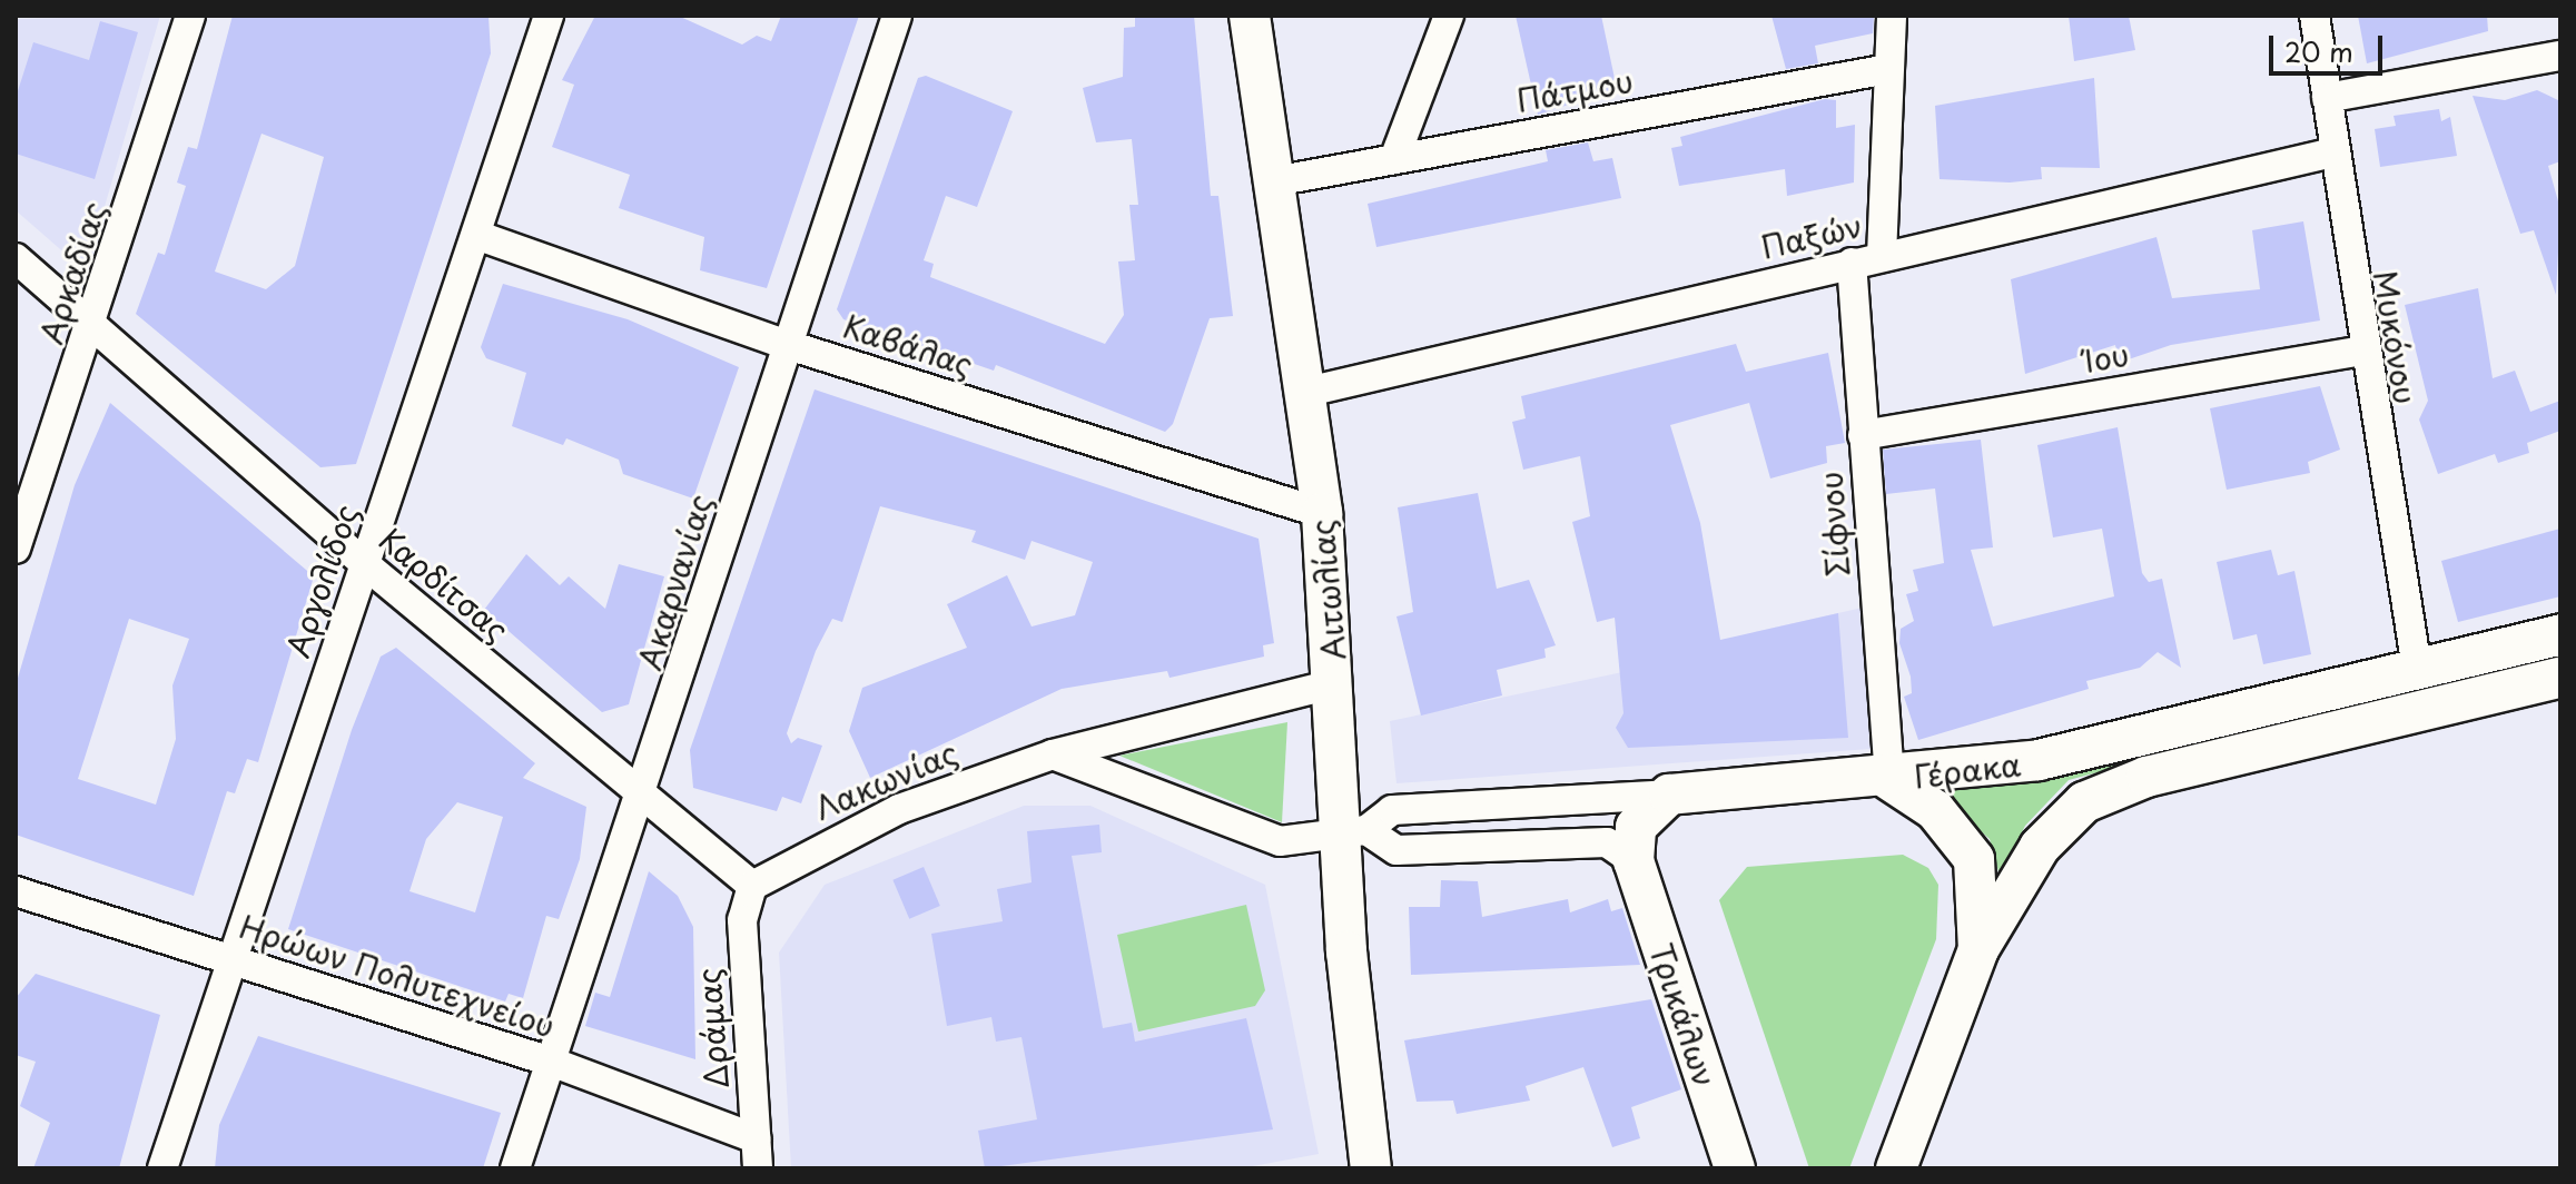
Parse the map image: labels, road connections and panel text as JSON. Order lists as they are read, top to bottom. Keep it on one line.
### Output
{"streets":{"street":["Πάτμου","Παξών","Αρκαδίας","Μυκόνου","Καβάλας","Ίου","Σίφνου","Αργολίδος","Ακαρνανίας","Καρδίτσας","Αιτωλίας","Γέρακα","Λακωνίας","Ηρώων Πολυτεχνείου","Τρικάλων","Δράμας"]},"crossings":[["Πάτμου","Αιτωλίας"],["Παξών","Μυκόνου"],["Παξών","Σίφνου"],["Παξών","Αιτωλίας"],["Αρκαδίας","Καρδίτσας"],["Μυκόνου","Ίου"],["Μυκόνου","Γέρακα"],["Καβάλας","Αργολίδος"],["Καβάλας","Ακαρνανίας"],["Καβάλας","Αιτωλίας"],["Ίου","Σίφνου"],["Σίφνου","Γέρακα"],["Αργολίδος","Καρδίτσας"],["Αργολίδος","Ηρώων Πολυτεχνείου"],["Ακαρνανίας","Καρδίτσας"],["Ακαρνανίας","Ηρώων Πολυτεχνείου"],["Καρδίτσας","Λακωνίας"],["Καρδίτσας","Δράμας"],["Αιτωλίας","Γέρακα"],["Αιτωλίας","Λακωνίας"],["Λακωνίας","Δράμας"],["Ηρώων Πολυτεχνείου","Δράμας"]],"scale_bar":"20 m"}
